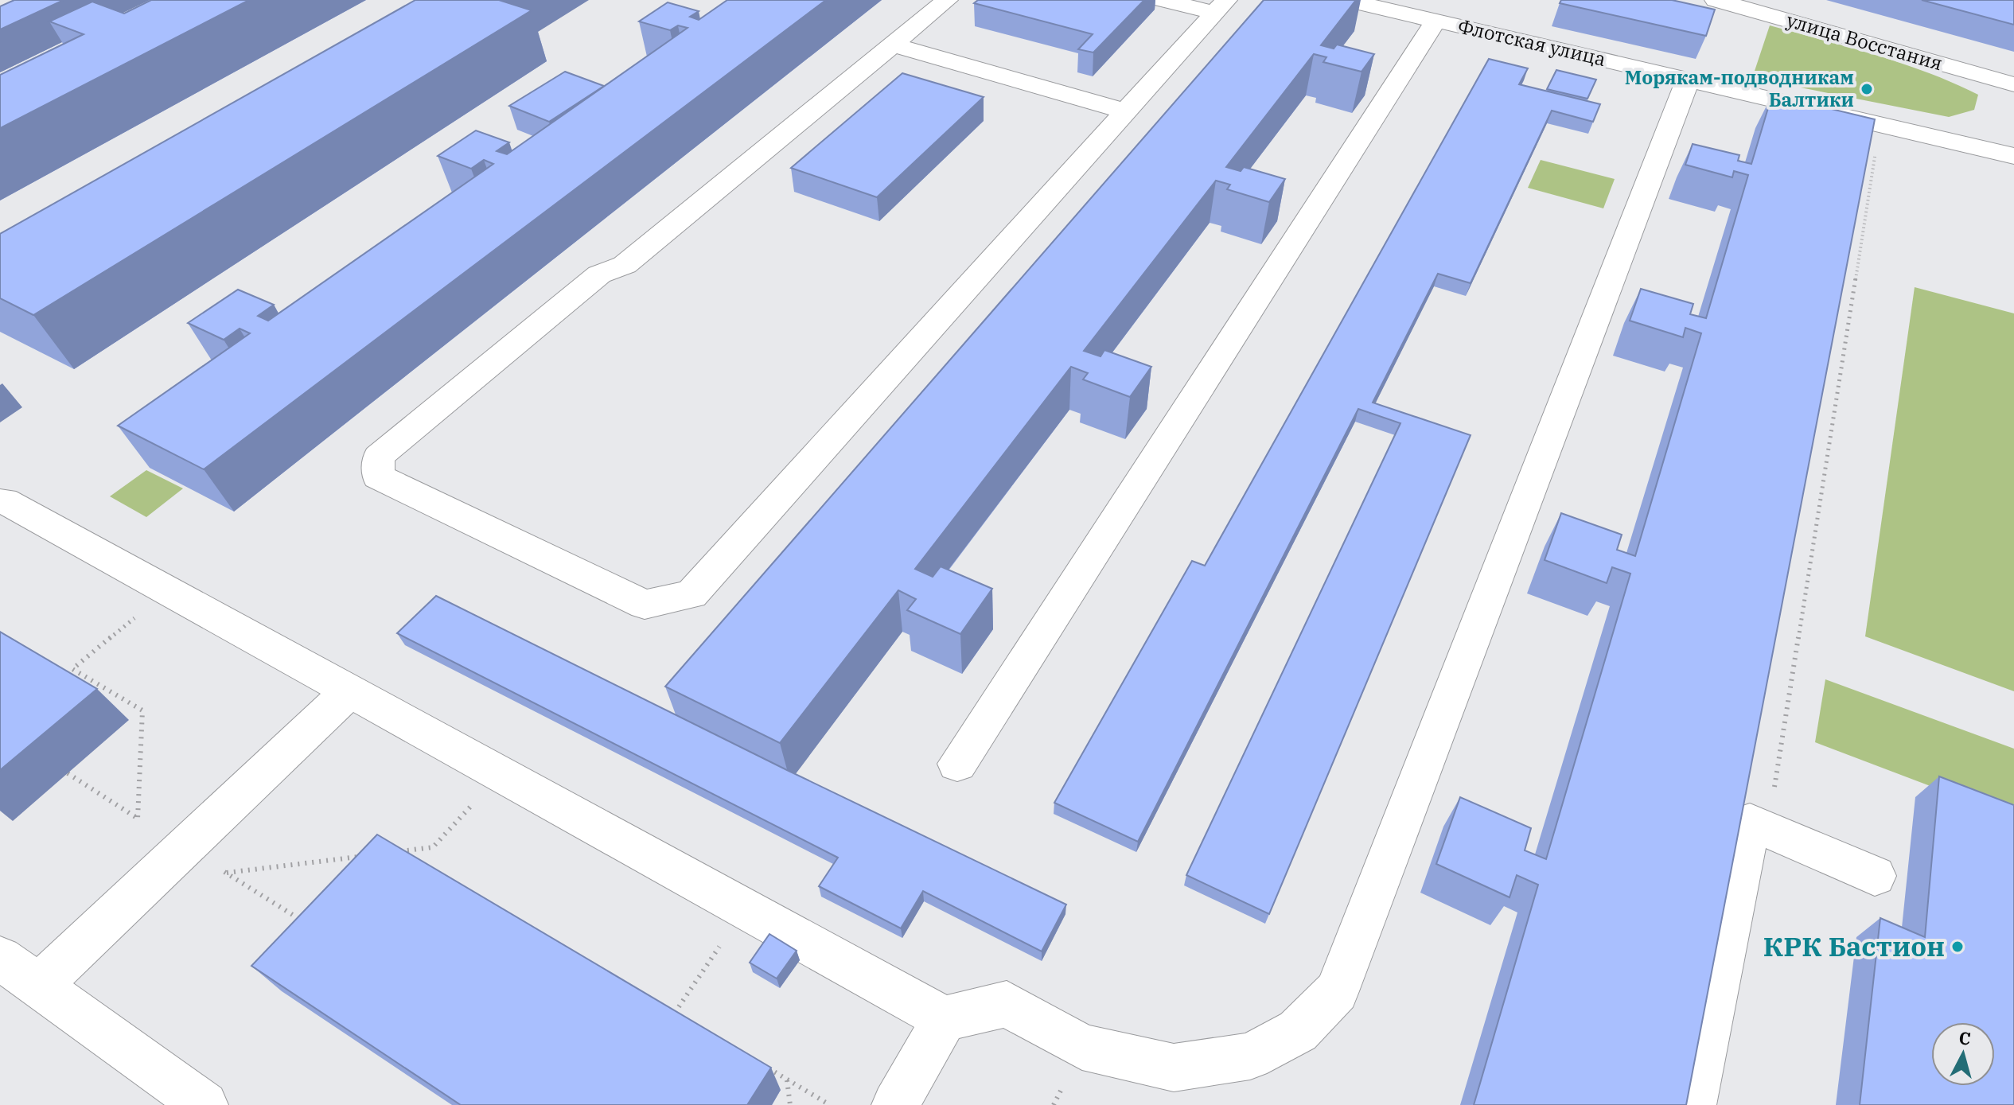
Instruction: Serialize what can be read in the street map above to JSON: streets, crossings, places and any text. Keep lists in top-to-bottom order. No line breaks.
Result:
{"streets":{"street":["улица Восстания","Флотская улица"]},"places":["Морякам-подводникам Балтики","КРК Бастион"],"north":"top"}
